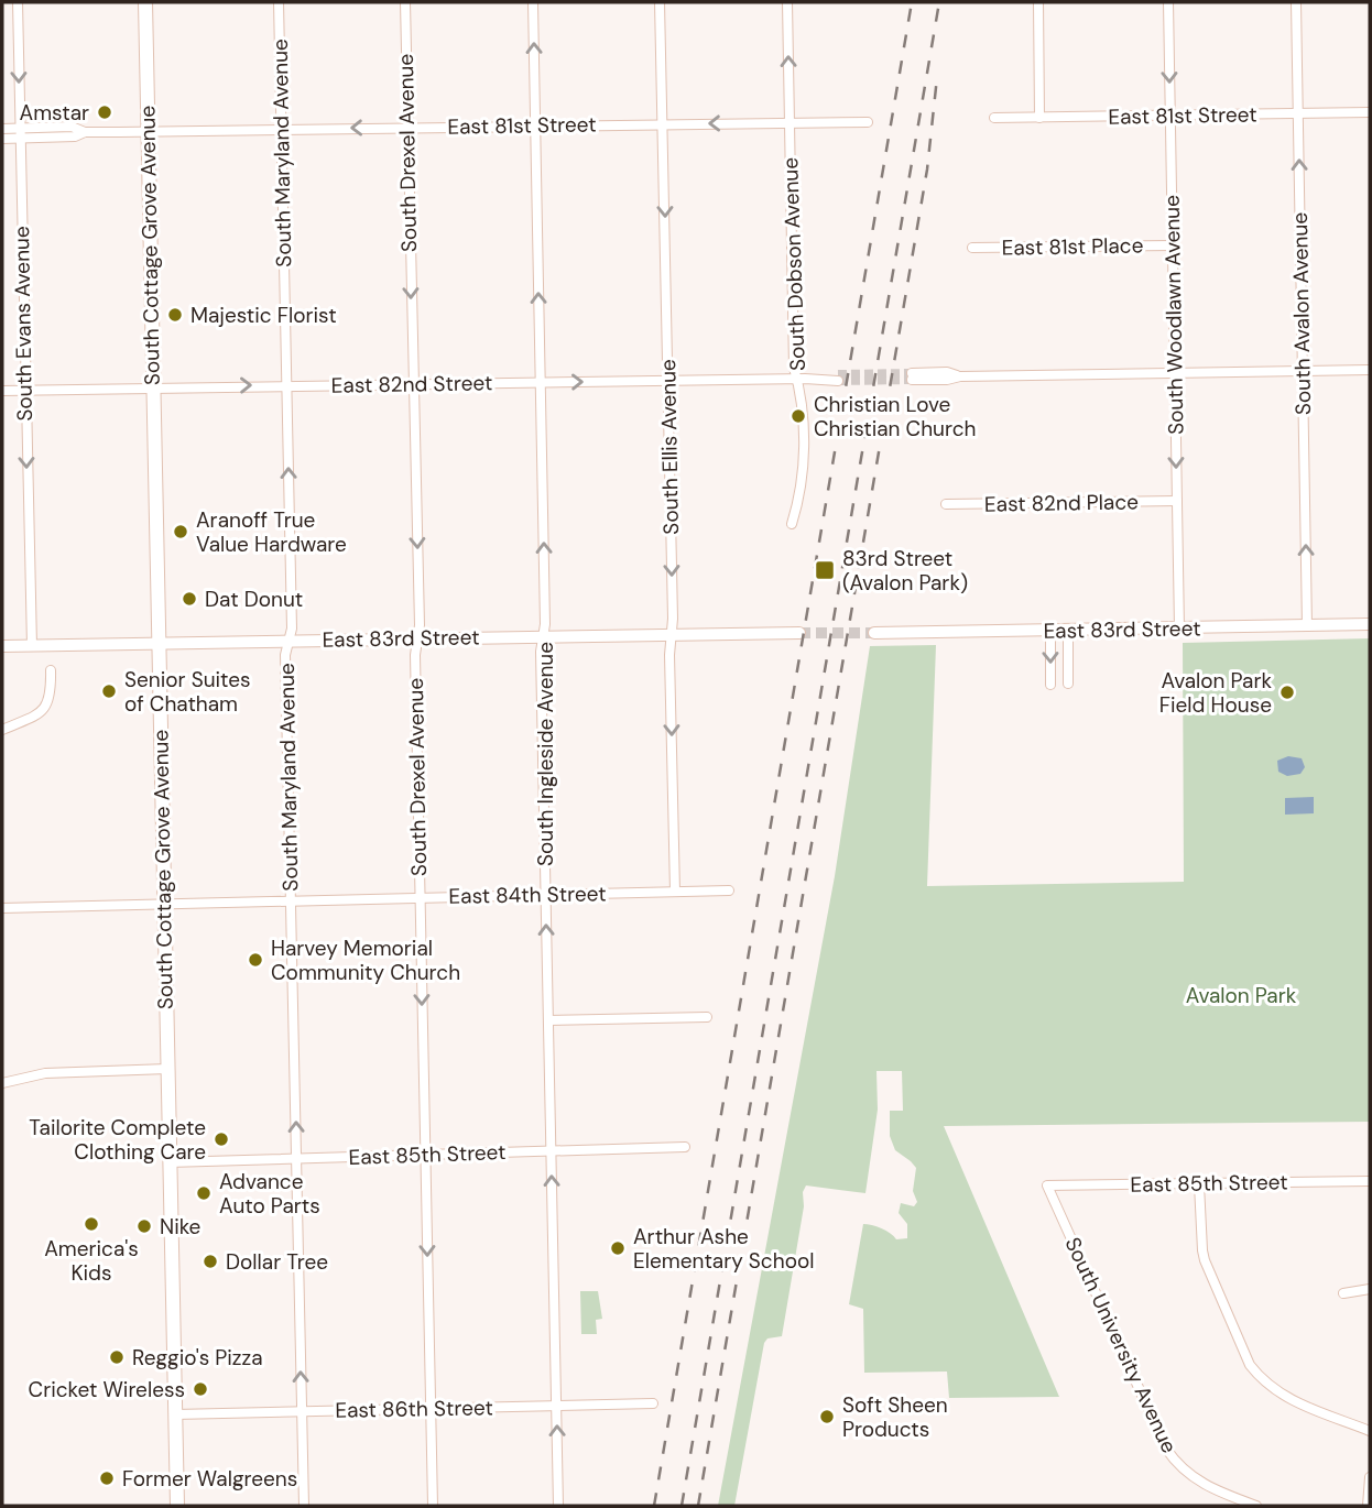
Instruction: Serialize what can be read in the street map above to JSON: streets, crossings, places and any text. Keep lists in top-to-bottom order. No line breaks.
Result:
{"streets":{"main road":["South Cottage Grove Avenue"],"street":["East 81st Street","South Maryland Avenue","South Drexel Avenue","East 81st Place","South Dobson Avenue","South Avalon Avenue","South Woodlawn Avenue","South Evans Avenue","East 82nd Street","South Ellis Avenue","East 82nd Place","East 83rd Street","South Ingleside Avenue","East 84th Street","East 85th Street","South University Avenue","East 86th Street"]},"crossings":[["East 81st Street","South Maryland Avenue"],["East 81st Street","South Drexel Avenue"],["East 81st Street","South Cottage Grove Avenue"],["East 81st Street","South Dobson Avenue"],["East 81st Street","South Avalon Avenue"],["East 81st Street","South Woodlawn Avenue"],["East 81st Street","South Evans Avenue"],["East 81st Street","South Ellis Avenue"],["East 81st Street","South Ingleside Avenue"],["South Maryland Avenue","East 82nd Street"],["South Maryland Avenue","East 83rd Street"],["South Maryland Avenue","East 84th Street"],["South Maryland Avenue","East 85th Street"],["South Maryland Avenue","East 86th Street"],["South Drexel Avenue","East 82nd Street"],["South Drexel Avenue","East 83rd Street"],["South Drexel Avenue","East 84th Street"],["South Drexel Avenue","East 85th Street"],["South Drexel Avenue","East 86th Street"],["South Cottage Grove Avenue","East 82nd Street"],["South Cottage Grove Avenue","East 83rd Street"],["South Cottage Grove Avenue","East 84th Street"],["South Cottage Grove Avenue","East 85th Street"],["South Cottage Grove Avenue","East 86th Street"],["East 81st Place","South Woodlawn Avenue"],["South Dobson Avenue","East 82nd Street"],["South Avalon Avenue","East 83rd Street"],["South Woodlawn Avenue","East 82nd Place"],["South Woodlawn Avenue","East 83rd Street"],["South Evans Avenue","East 82nd Street"],["South Evans Avenue","East 83rd Street"],["East 82nd Street","South Ellis Avenue"],["East 82nd Street","South Ingleside Avenue"],["South Ellis Avenue","East 83rd Street"],["South Ellis Avenue","East 84th Street"],["East 83rd Street","South Ingleside Avenue"],["South Ingleside Avenue","East 84th Street"],["South Ingleside Avenue","East 85th Street"],["South Ingleside Avenue","East 86th Street"],["East 85th Street","South University Avenue"]],"one_way":["South Maryland Avenue","South Drexel Avenue","South Avalon Avenue","South Woodlawn Avenue","South Evans Avenue","South Ellis Avenue","South Ingleside Avenue"],"parks":["Avalon Park"],"places":{"other":["Amstar","Majestic Florist","Christian Love Christian Church","Aranoff True Value Hardware","Dat Donut","Senior Suites of Chatham","Avalon Park Field House","Harvey Memorial Community Church","Tailorite Complete Clothing Care","Advance Auto Parts","America's Kids","Nike","Arthur Ashe Elementary School","Dollar Tree","Reggio's Pizza","Cricket Wireless","Soft Sheen Products","Former Walgreens"],"transit":["83rd Street (Avalon Park)"]}}
